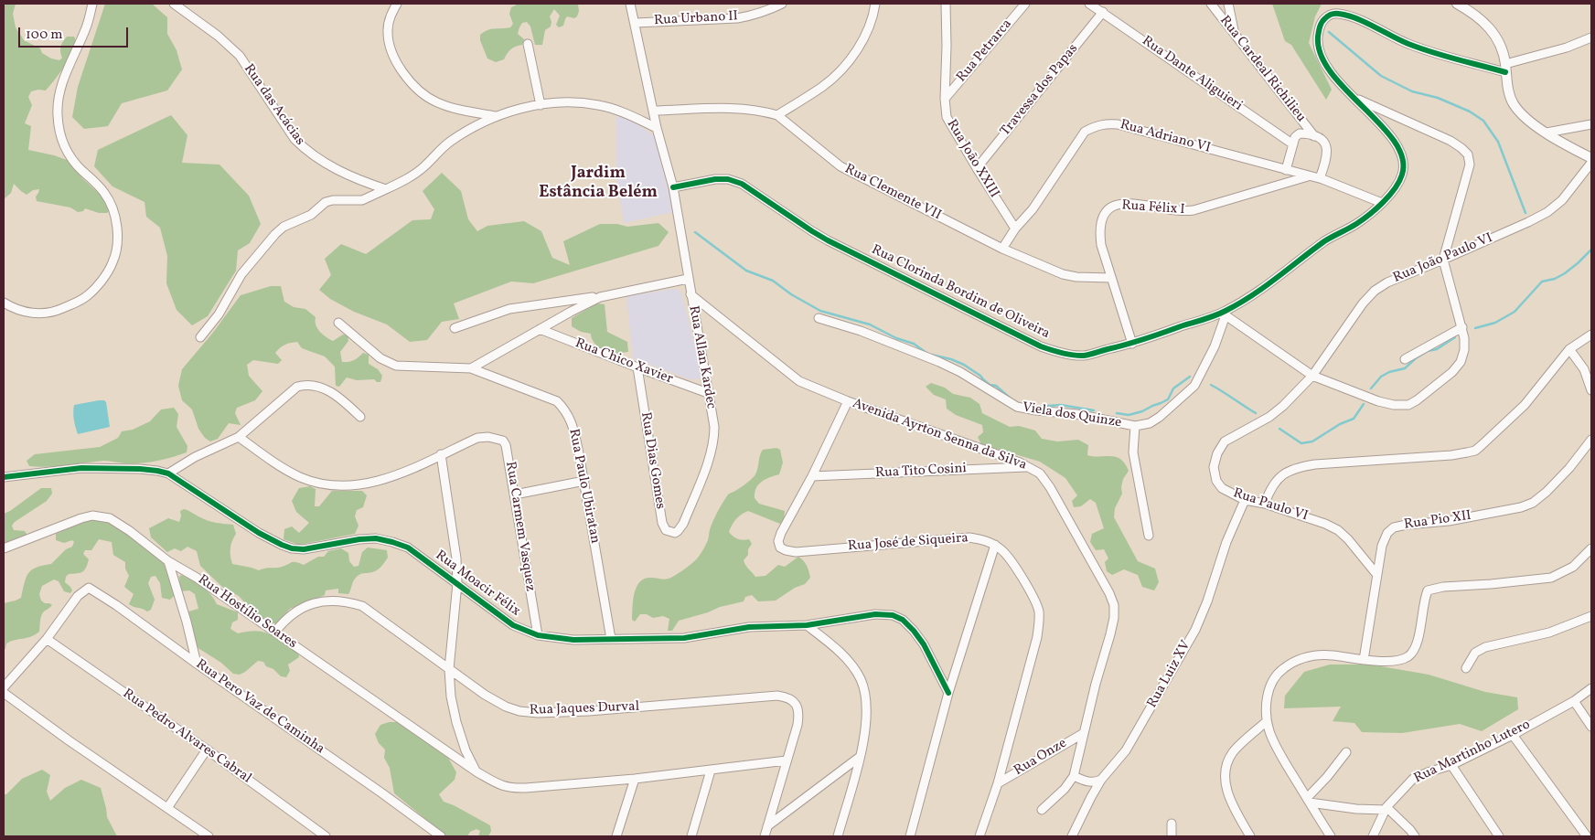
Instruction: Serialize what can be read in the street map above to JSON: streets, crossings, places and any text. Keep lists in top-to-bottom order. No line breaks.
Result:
{"streets":{"street":["Rua Urbano II","Rua Petrarca","Rua Cardeal Richilieu","Rua Dante Aliguieri","Travessa dos Papas","Rua das Acácias","Rua Adriano VI","Rua João XXIII","Rua Clemente VII","Rua Félix I","Rua João Paulo VI","Rua Clorinda Bordim de Oliveira","Rua Allan Kardec","Rua Chico Xavier","Viela dos Quinze","Avenida Ayrton Senna da Silva","Rua Dias Gomes","Rua Tito Cosini","Rua Paulo Ubiratan","Rua Paulo VI","Rua Pio XII","Rua Carmem Vasquez","Rua José de Siqueira","Rua Moacir Félix","Rua Hostílio Soares","Rua Luiz XV","Rua Pero Vaz de Caminha","Rua Jaques Durval","Rua Pedro Alvares Cabral","Rua Martinho Lutero","Rua Onze"]},"crossings":[["Rua Urbano II","Rua Allan Kardec"],["Rua Petrarca","Rua João XXIII"],["Rua Cardeal Richilieu","Rua Dante Aliguieri"],["Rua Cardeal Richilieu","Rua Adriano VI"],["Rua Cardeal Richilieu","Rua Félix I"],["Rua Dante Aliguieri","Travessa dos Papas"],["Rua Dante Aliguieri","Rua Adriano VI"],["Rua Dante Aliguieri","Rua Félix I"],["Travessa dos Papas","Rua João XXIII"],["Rua Adriano VI","Rua João XXIII"],["Rua Adriano VI","Rua Clemente VII"],["Rua Adriano VI","Rua Félix I"],["Rua Adriano VI","Rua Clorinda Bordim de Oliveira"],["Rua Clemente VII","Rua Félix I"],["Rua Clemente VII","Rua Allan Kardec"],["Rua Félix I","Rua Clorinda Bordim de Oliveira"],["Rua João Paulo VI","Rua Paulo VI"],["Rua Clorinda Bordim de Oliveira","Rua Allan Kardec"],["Rua Clorinda Bordim de Oliveira","Viela dos Quinze"],["Rua Allan Kardec","Rua Chico Xavier"],["Rua Allan Kardec","Avenida Ayrton Senna da Silva"],["Rua Allan Kardec","Rua Dias Gomes"],["Rua Chico Xavier","Rua Dias Gomes"],["Avenida Ayrton Senna da Silva","Rua Tito Cosini"],["Avenida Ayrton Senna da Silva","Rua José de Siqueira"],["Avenida Ayrton Senna da Silva","Rua Onze"],["Rua Tito Cosini","Rua José de Siqueira"],["Rua Paulo Ubiratan","Rua Moacir Félix"],["Rua Paulo VI","Rua Pio XII"],["Rua Paulo VI","Rua Luiz XV"],["Rua Carmem Vasquez","Rua Moacir Félix"],["Rua José de Siqueira","Rua Onze"],["Rua Hostílio Soares","Rua Jaques Durval"],["Rua Pero Vaz de Caminha","Rua Pedro Alvares Cabral"]],"districts":["Jardim Estância Belém"],"scale_bar":"100 m"}
